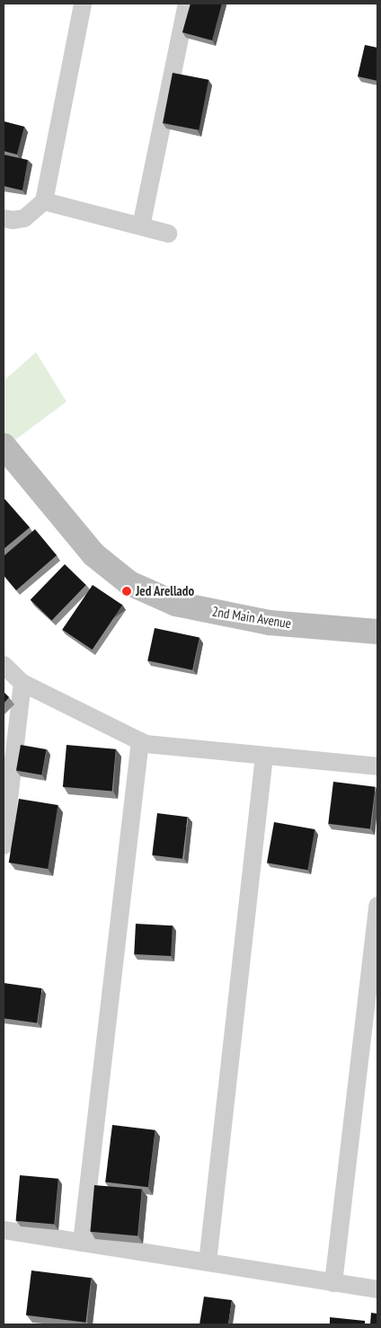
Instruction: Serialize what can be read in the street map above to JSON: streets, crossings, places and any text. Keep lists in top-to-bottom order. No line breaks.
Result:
{"streets":{"street":["2nd Main Avenue"]},"places":["Jed Arellado"]}
